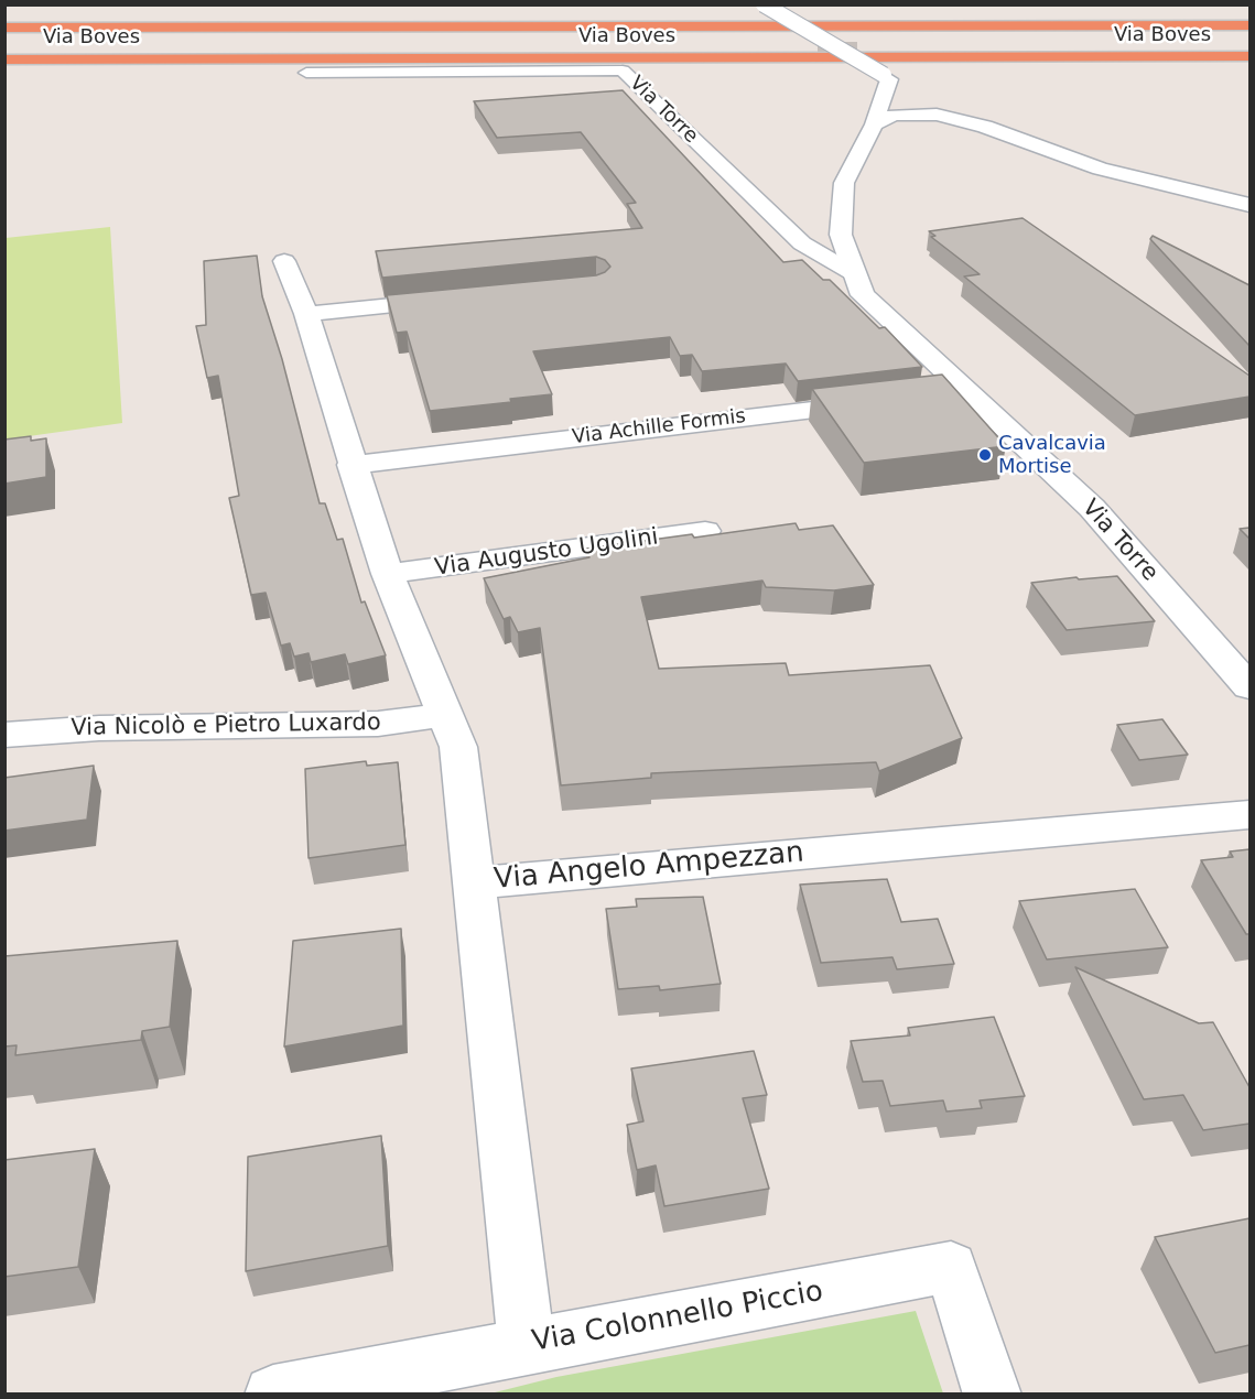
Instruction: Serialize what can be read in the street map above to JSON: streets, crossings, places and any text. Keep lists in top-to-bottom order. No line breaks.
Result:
{"streets":{"highway":["Via Boves"],"street":["Via Torre","Via Achille Formis","Via Augusto Ugolini","Via Nicolò e Pietro Luxardo","Via Angelo Ampezzan","Via Colonnello Piccio"]},"crossings":[["Via Angelo Ampezzan","Via Colonnello Piccio"]],"places":["Cavalcavia Mortise"]}
